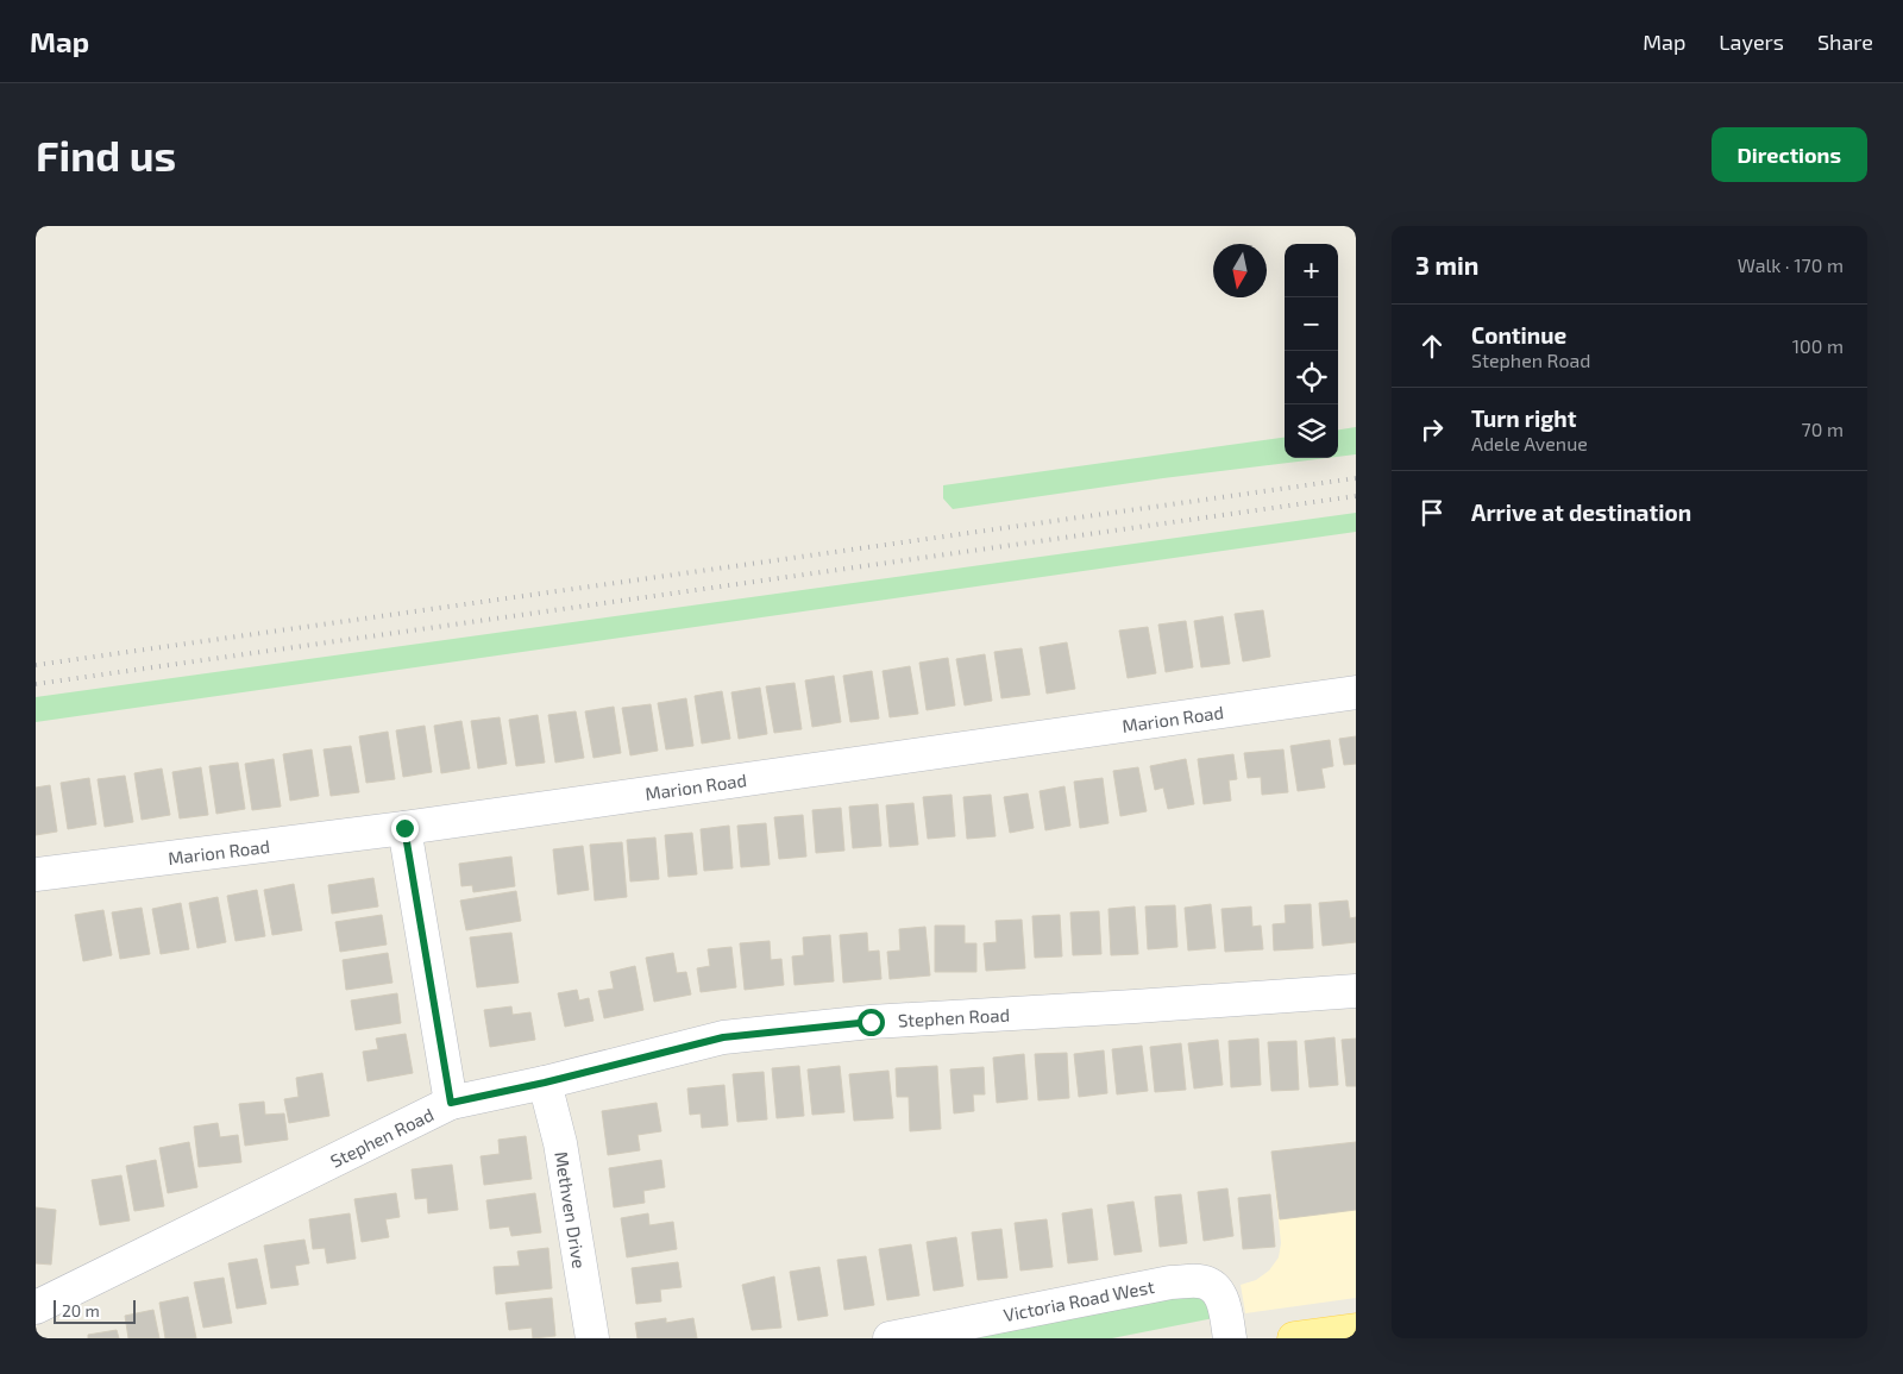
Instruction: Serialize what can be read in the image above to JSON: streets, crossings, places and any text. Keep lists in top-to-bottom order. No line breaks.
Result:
{"streets":{"street":["Marion Road","Stephen Road","Methven Drive","Victoria Road West"]},"crossings":[["Stephen Road","Methven Drive"]],"scale_bar":"20 m","north":"bottom","page":{"header":"Map","nav":["Map","Layers","Share"],"buttons":"Directions","title":"Find us","heading":["3 min","Walk · 170 m"],"map_buttons":["+","−"],"list":[["Continue","Stephen Road","100 m"],["Turn right","Adele Avenue","70 m"],"Arrive at destination"],"scale":"20 m"}}
